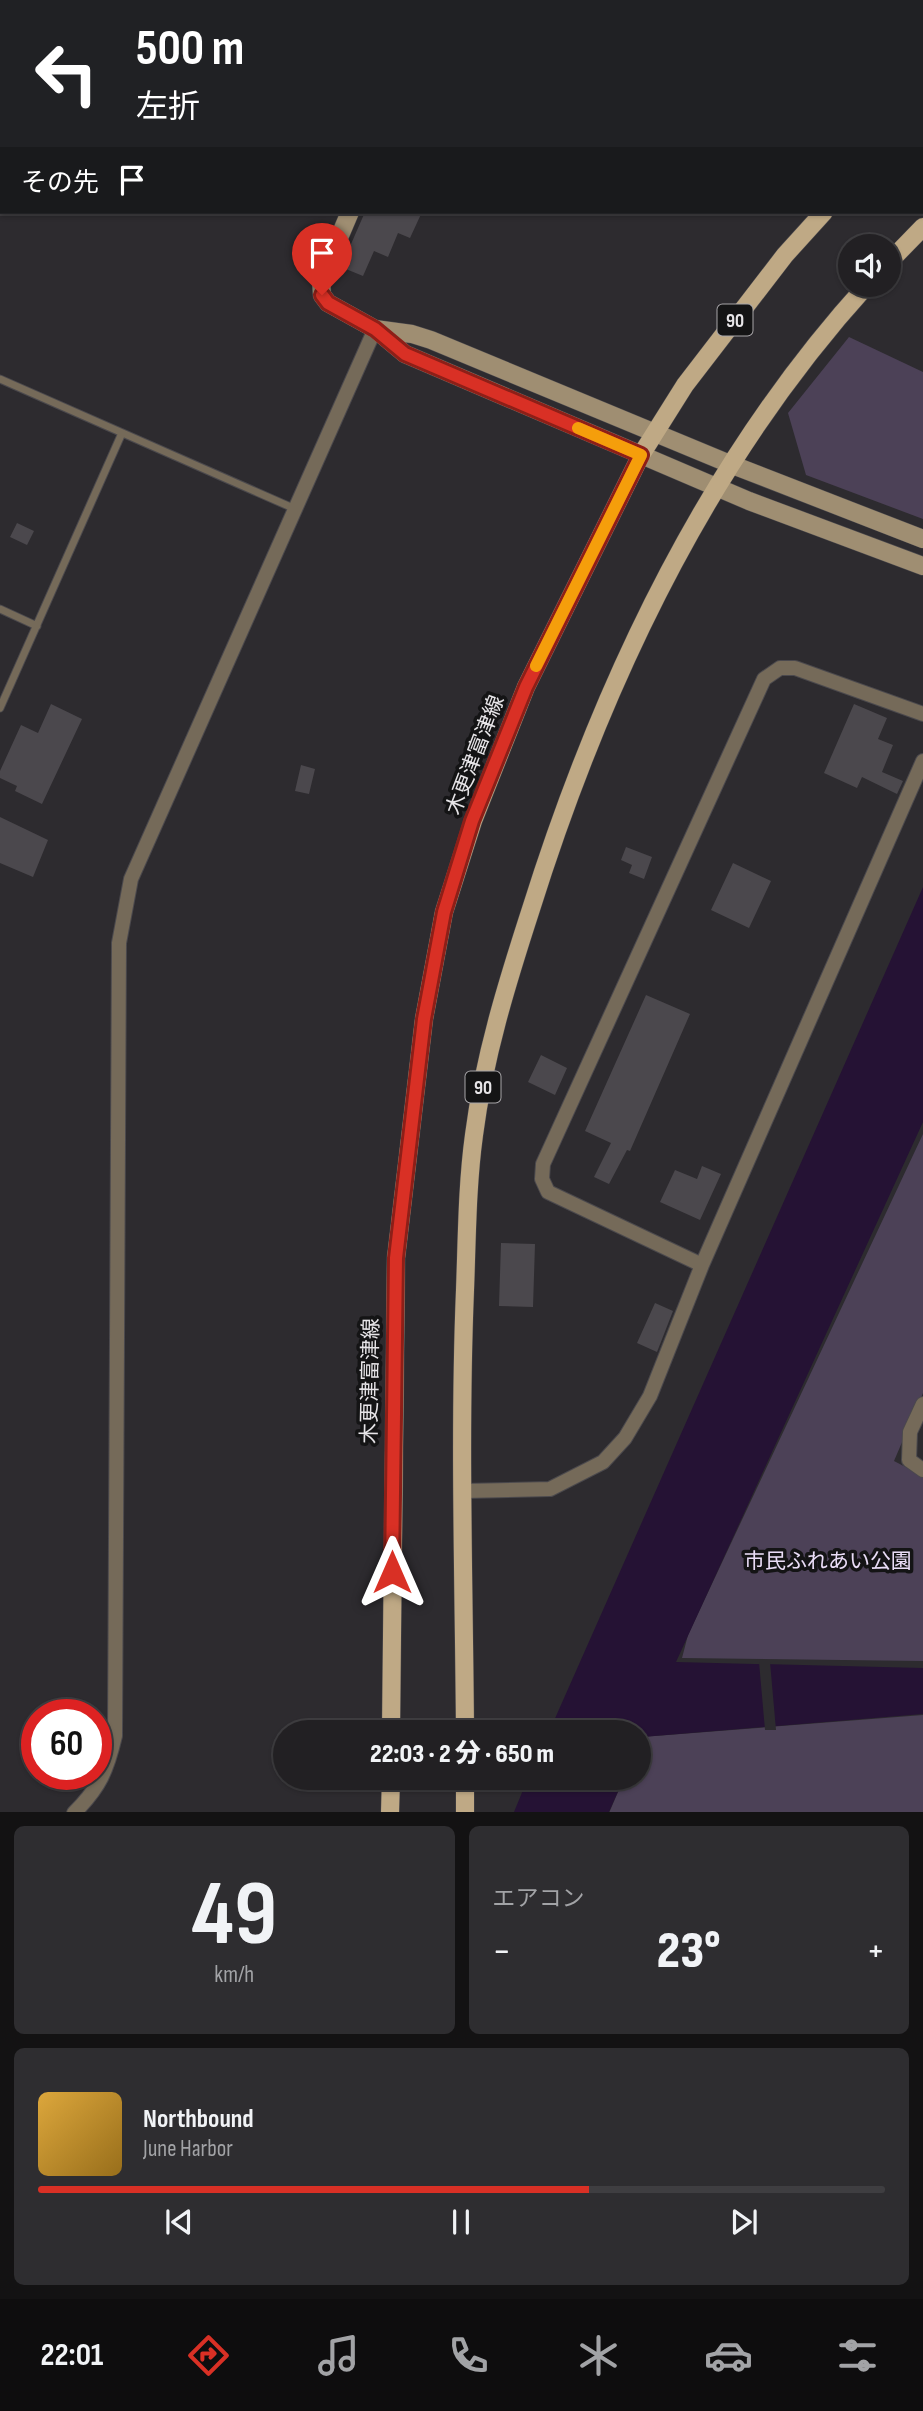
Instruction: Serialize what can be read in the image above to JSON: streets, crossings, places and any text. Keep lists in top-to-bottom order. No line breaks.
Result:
{"streets":{"main road":["90","木更津富津線"]},"parks":["市民ふれあい公園"],"page":{"turn":["500 m","左折"],"then":"その先","limit":"60","trip":"22:03 · 2 分 · 650 m","tile":[["49","km/h"],"エアコン"],"heat":["−","23°","+"],"song":["Northbound","June Harbor"],"tabs":"22:01"}}
